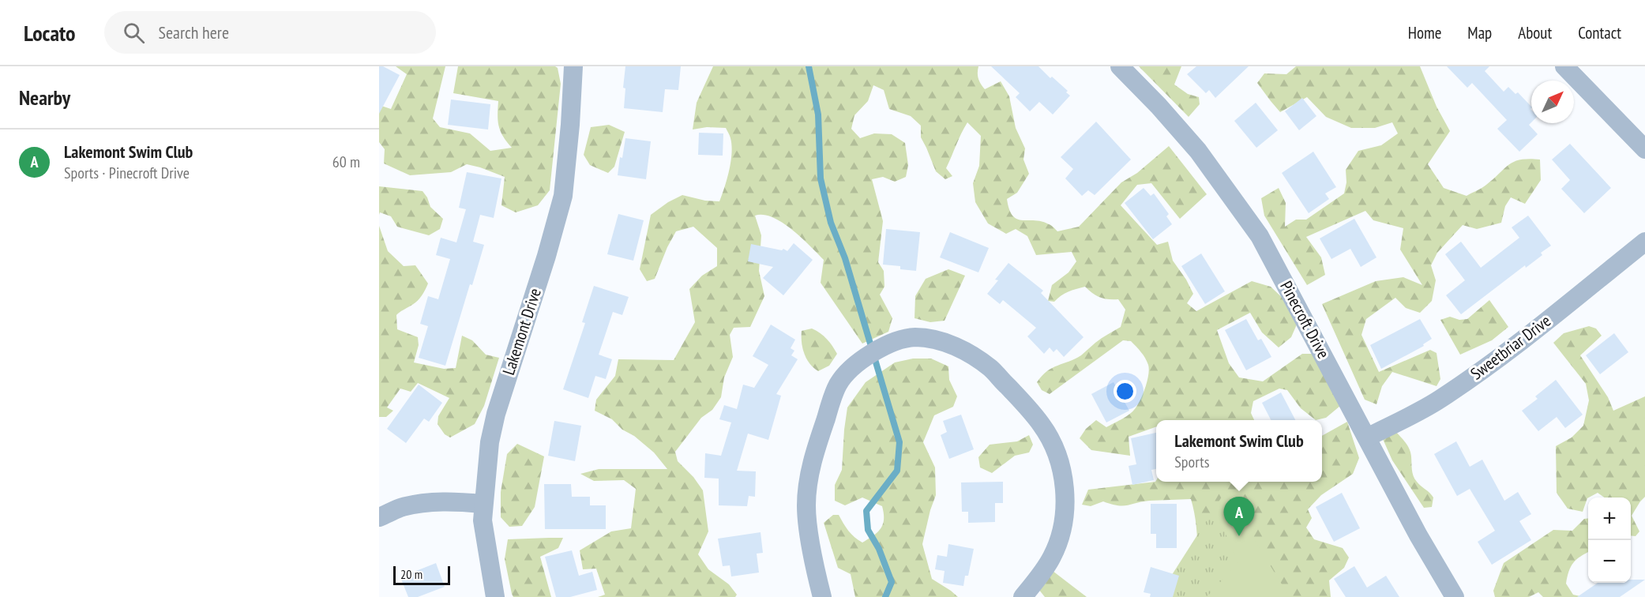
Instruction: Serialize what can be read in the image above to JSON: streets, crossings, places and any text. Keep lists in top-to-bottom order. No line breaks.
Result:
{"streets":{"street":["Pinecroft Drive","Lakemont Drive","Sweetbriar Drive"]},"crossings":[["Pinecroft Drive","Sweetbriar Drive"]],"scale_bar":"20 m","north":"top right","page":{"header":"Locato","search":"Search here","nav":["Home","Map","About","Contact"],"heading":"Nearby","list":[{"mark":"A","name":"Lakemont Swim Club","note":"Sports · Pinecroft Drive","value":"60 m"}],"popup":["Lakemont Swim Club","Sports"],"pins":"A","map_buttons":["+","−"],"scale":"20 m"}}
